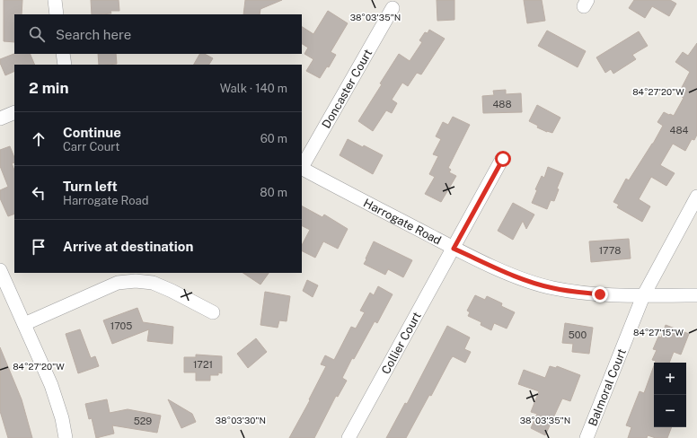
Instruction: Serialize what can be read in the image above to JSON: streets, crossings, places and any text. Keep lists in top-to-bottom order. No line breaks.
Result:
{"streets":{"street":["Doncaster Court","Harrogate Road","Collier Court","Balmoral Court"]},"crossings":[["Harrogate Road","Collier Court"],["Harrogate Road","Balmoral Court"]],"house_numbers":["488","484","1778","1705","500","1721","529"],"page":{"search":"Search here","heading":["2 min","Walk · 140 m"],"list":[["Continue","Carr Court","60 m"],["Turn left","Harrogate Road","80 m"],"Arrive at destination"],"map_buttons":["+","−"]},"coordinates":["38°03'35\"N","84°27'20\"W","84°27'15\"W","38°03'30\"N"]}
